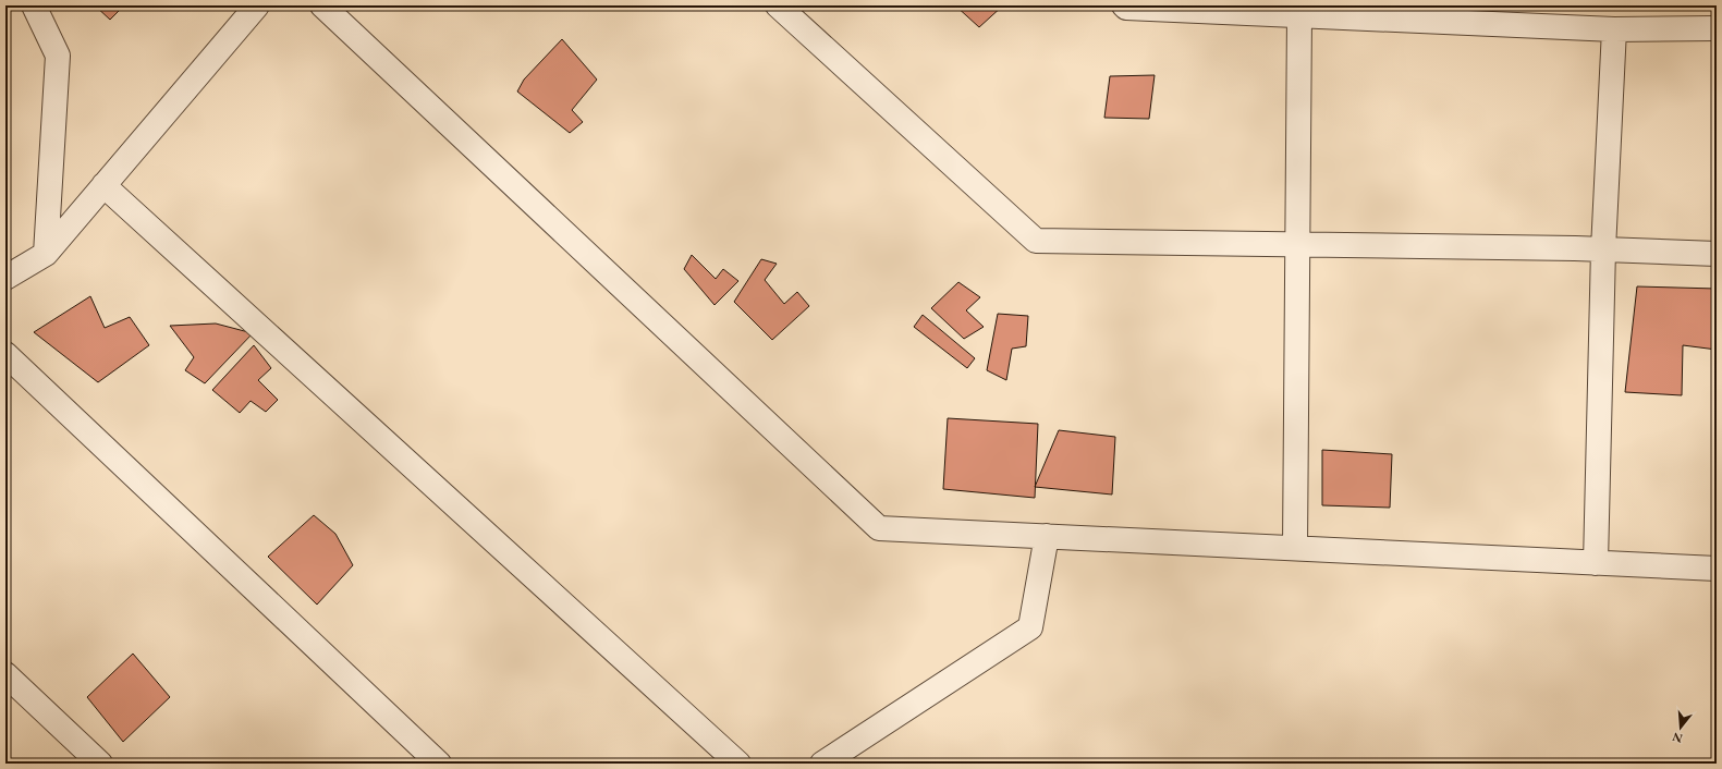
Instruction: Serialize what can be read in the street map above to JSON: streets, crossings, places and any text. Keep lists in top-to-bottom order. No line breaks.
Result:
{"north":"bottom"}
